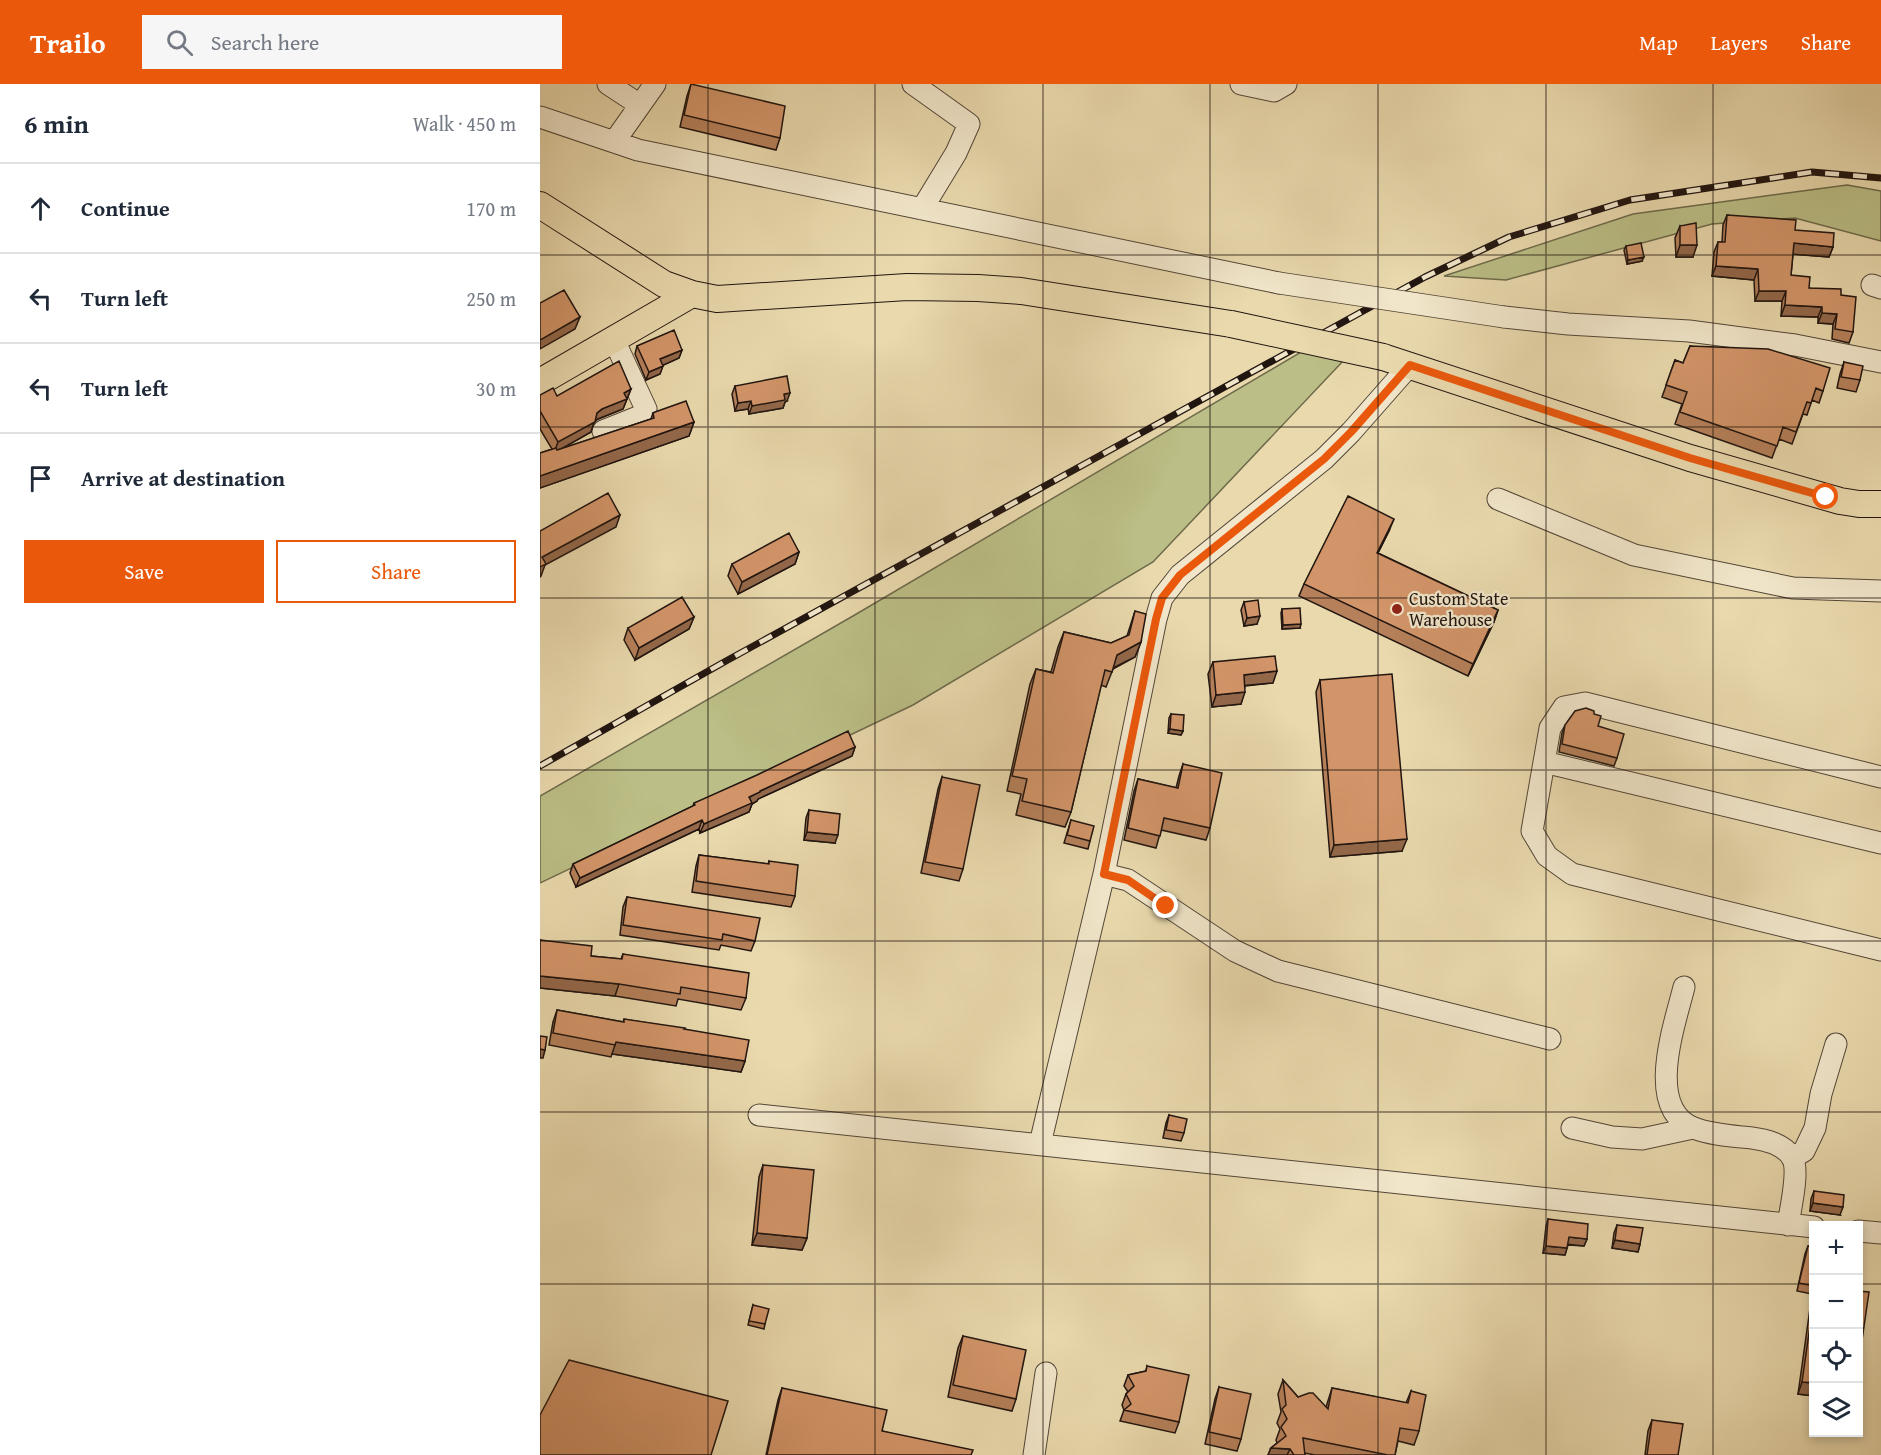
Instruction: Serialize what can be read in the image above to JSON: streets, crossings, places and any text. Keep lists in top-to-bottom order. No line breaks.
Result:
{"places":["Custom State Warehouse"],"page":{"header":"Trailo","search":"Search here","nav":["Map","Layers","Share"],"heading":["6 min","Walk · 450 m"],"list":[["Continue","170 m"],["Turn left","250 m"],["Turn left","30 m"],"Arrive at destination"],"buttons":["Save","Share"],"map_buttons":["+","−"]}}
